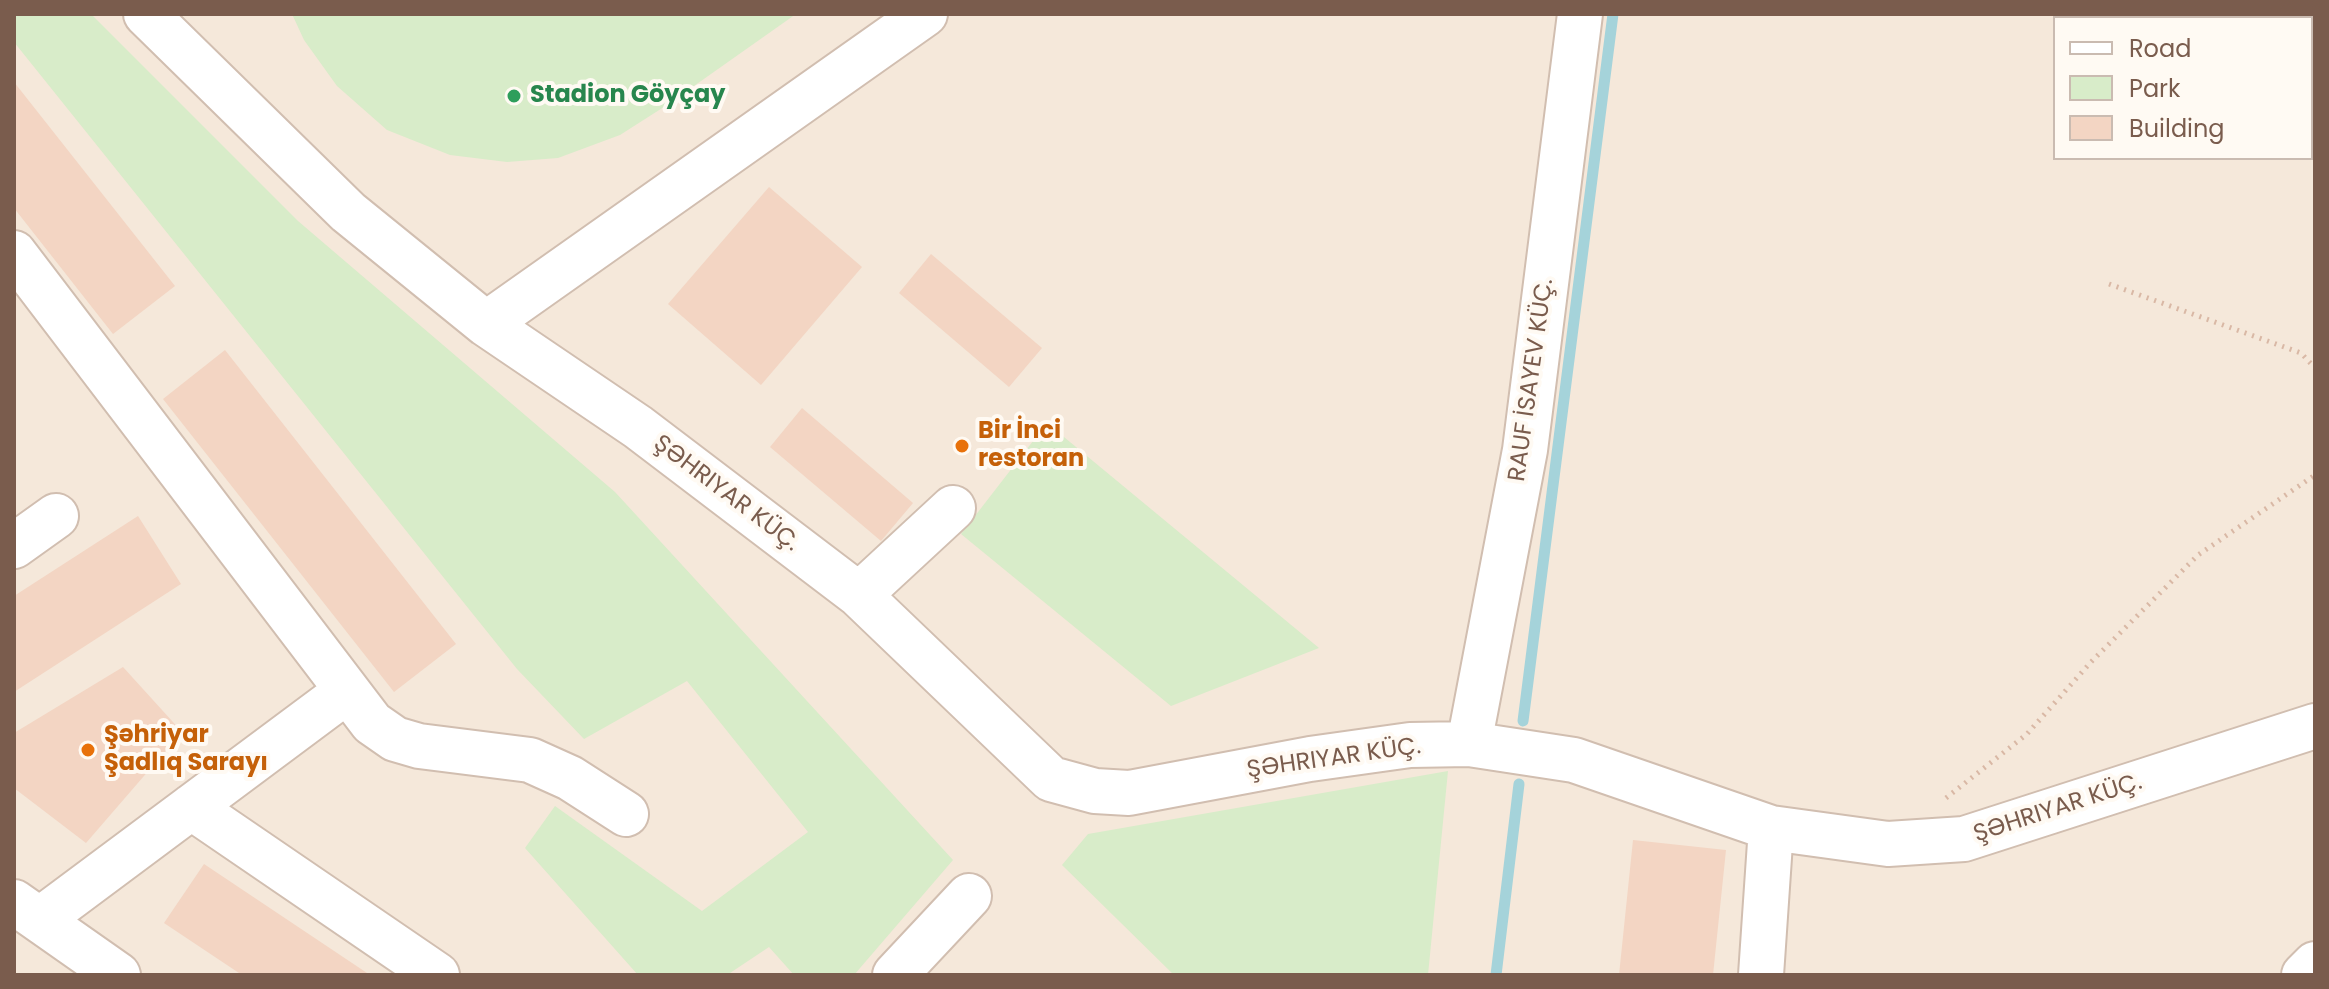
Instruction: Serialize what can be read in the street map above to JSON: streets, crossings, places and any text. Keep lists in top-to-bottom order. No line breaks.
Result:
{"streets":{"street":["RAUF İSAYEV KÜÇ.","ŞƏHRIYAR KÜÇ."]},"crossings":[["RAUF İSAYEV KÜÇ.","ŞƏHRIYAR KÜÇ."]],"places":["Stadion Göyçay","Bir İnci restoran","Şəhriyar Şadlıq Sarayı"],"legend":["Road","Park","Building"]}
